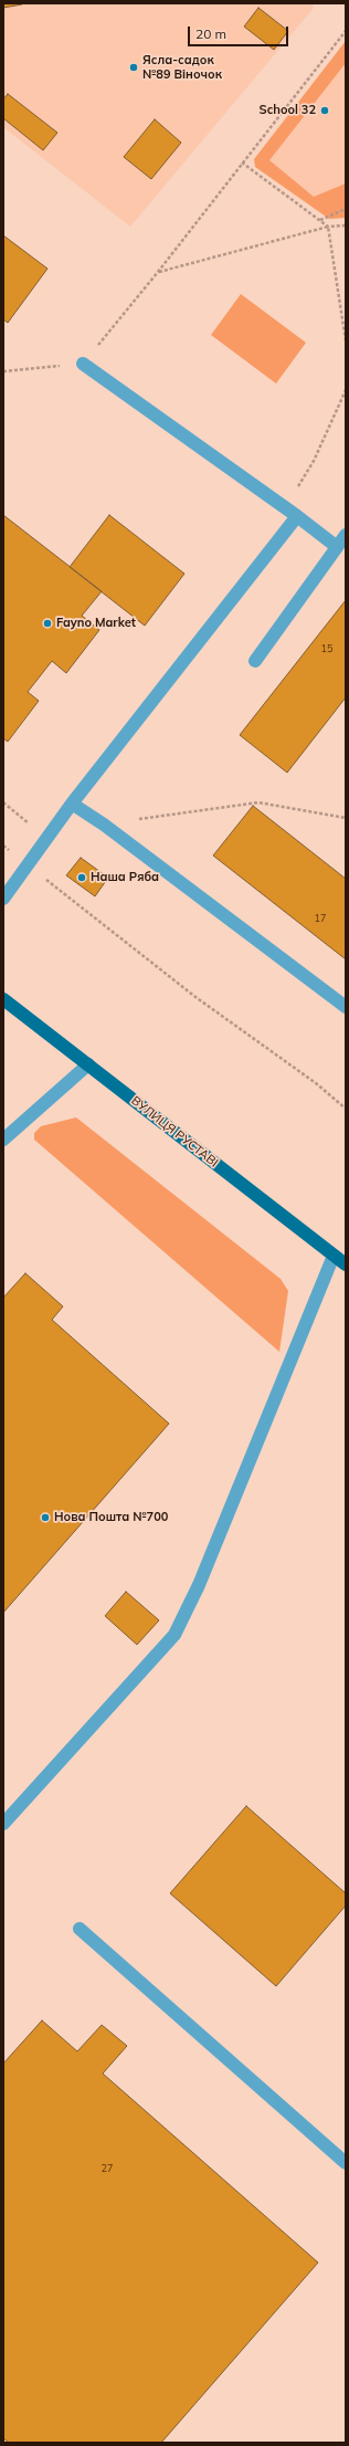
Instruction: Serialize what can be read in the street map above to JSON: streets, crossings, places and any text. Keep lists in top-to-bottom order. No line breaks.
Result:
{"streets":{"main road":["ВУЛИЦЯ РУСТАВІ"]},"places":["Ясла-садок №89 Віночок","School 32","Fayno Market","Наша Ряба","Нова Пошта №700"],"house_numbers":["15","17","27"],"scale_bar":"20 m"}
